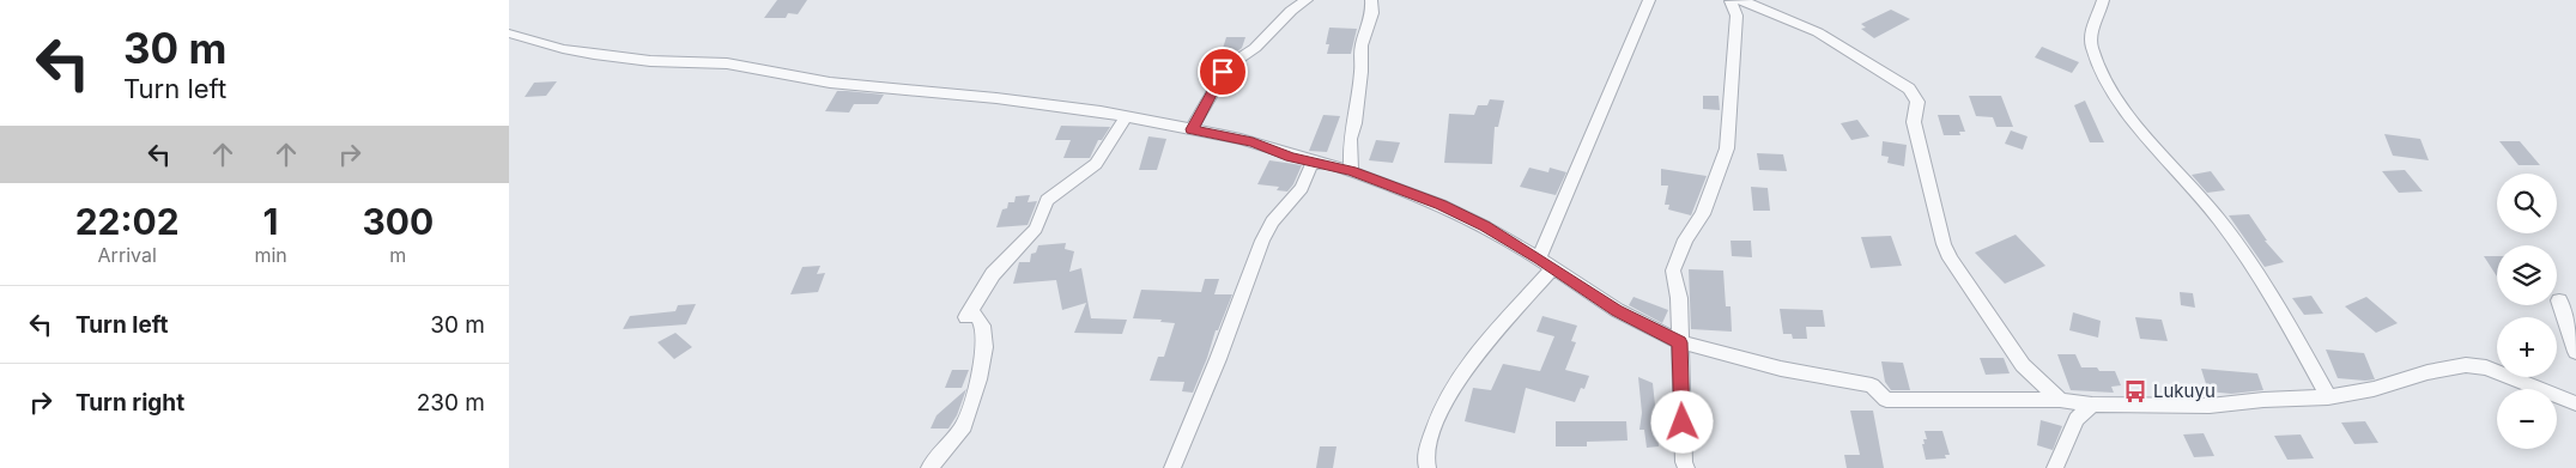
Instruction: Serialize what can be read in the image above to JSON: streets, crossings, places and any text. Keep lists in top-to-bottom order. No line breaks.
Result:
{"places":{"bus stop":["Lukuyu"]},"page":{"turn":["30 m","Turn left"],"map_buttons":["+","−"],"eta":["22:02","Arrival","1","min","300","m"],"list":[{"name":"Turn left","value":"30 m"},{"name":"Turn right","value":"230 m"}]}}
